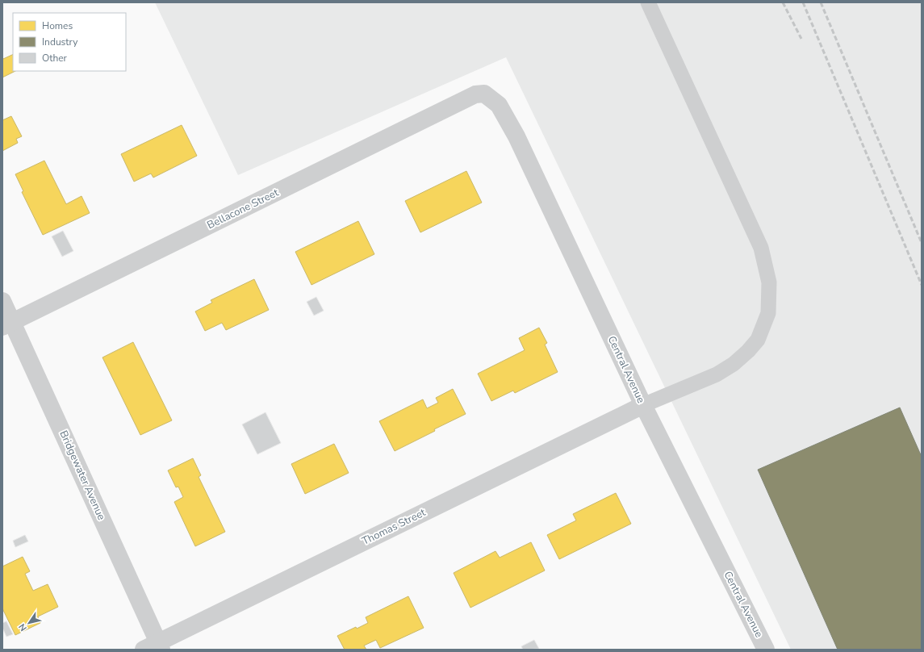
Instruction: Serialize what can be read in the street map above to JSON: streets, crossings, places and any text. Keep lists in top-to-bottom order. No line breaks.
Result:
{"streets":{"street":["Bellacone Street","Central Avenue","Bridgewater Avenue","Thomas Street"]},"crossings":[["Bellacone Street","Central Avenue"],["Bellacone Street","Bridgewater Avenue"],["Central Avenue","Thomas Street"],["Bridgewater Avenue","Thomas Street"]],"legend":["Homes","Industry","Other"],"north":"bottom left"}
